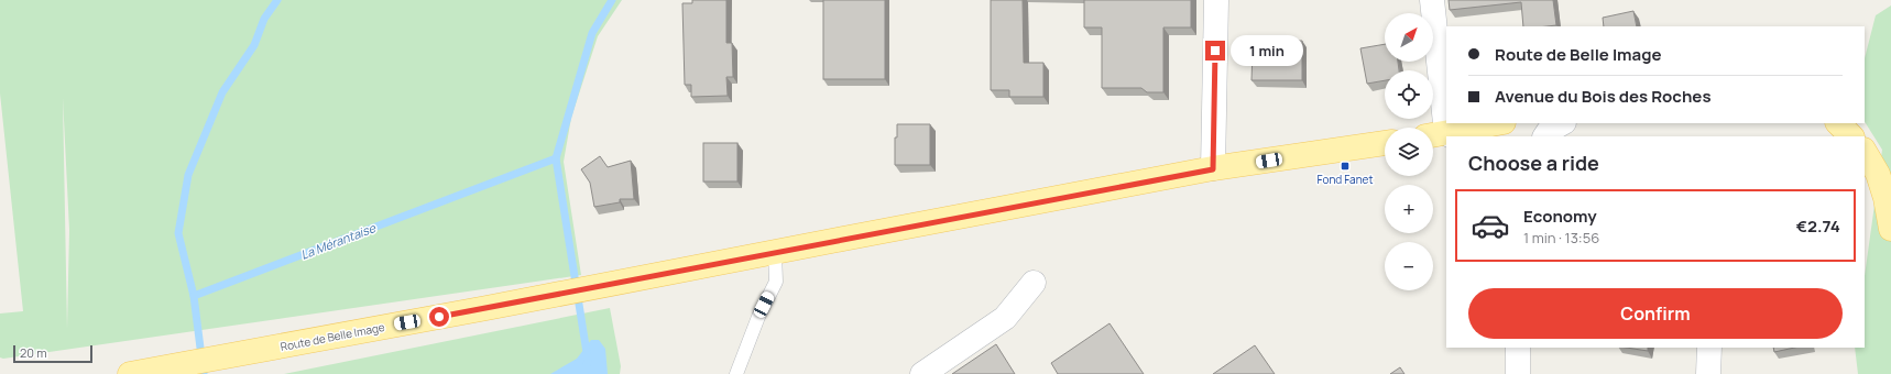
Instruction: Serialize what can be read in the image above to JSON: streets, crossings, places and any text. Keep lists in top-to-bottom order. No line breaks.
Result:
{"streets":{"main road":["Route de Belle Image"]},"water":["La Mérantaise"],"places":{"transit":["Fond Fanet"]},"scale_bar":"20 m","north":"top right","page":{"map_buttons":["+","−"],"banner":["Route de Belle Image","Avenue du Bois des Roches"],"bubble":"1 min","heading":"Choose a ride","list":[{"name":"Economy","note":"1 min · 13:56","value":"€2.74"}],"buttons":"Confirm","scale":"20 m"}}
